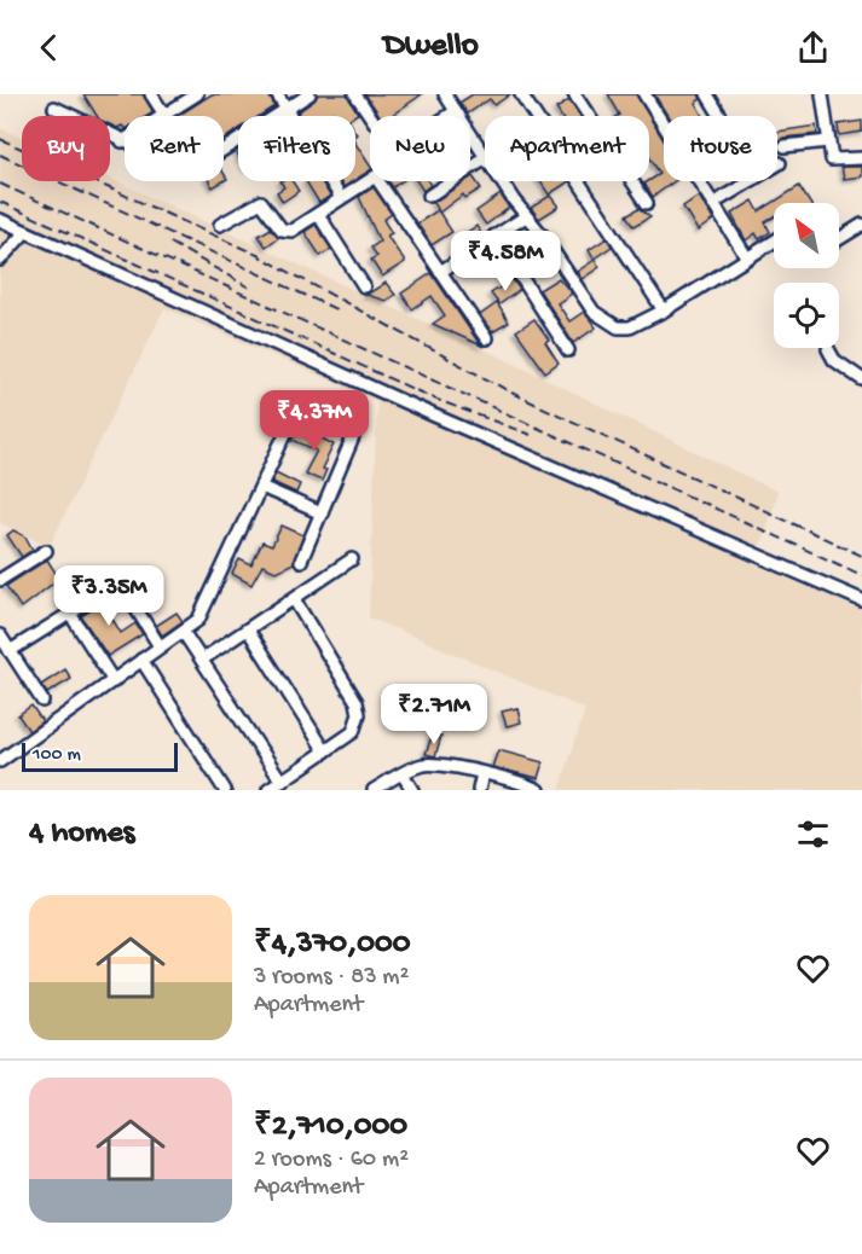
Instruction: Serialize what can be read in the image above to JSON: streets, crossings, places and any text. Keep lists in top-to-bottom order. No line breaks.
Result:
{"scale_bar":"100 m","north":"top left","page":{"header":"Dwello","chip":["Buy","Rent","Filters","New","Apartment","House"],"price":["₹4.58M","₹4.37M","₹3.35M","₹2.71M"],"scale":"100 m","heading":"4 homes","list":[{"name":"₹4,370,000","note":"3 rooms · 83 m² · Apartment"},{"name":"₹2,710,000","note":"2 rooms · 60 m² · Apartment"}]}}
